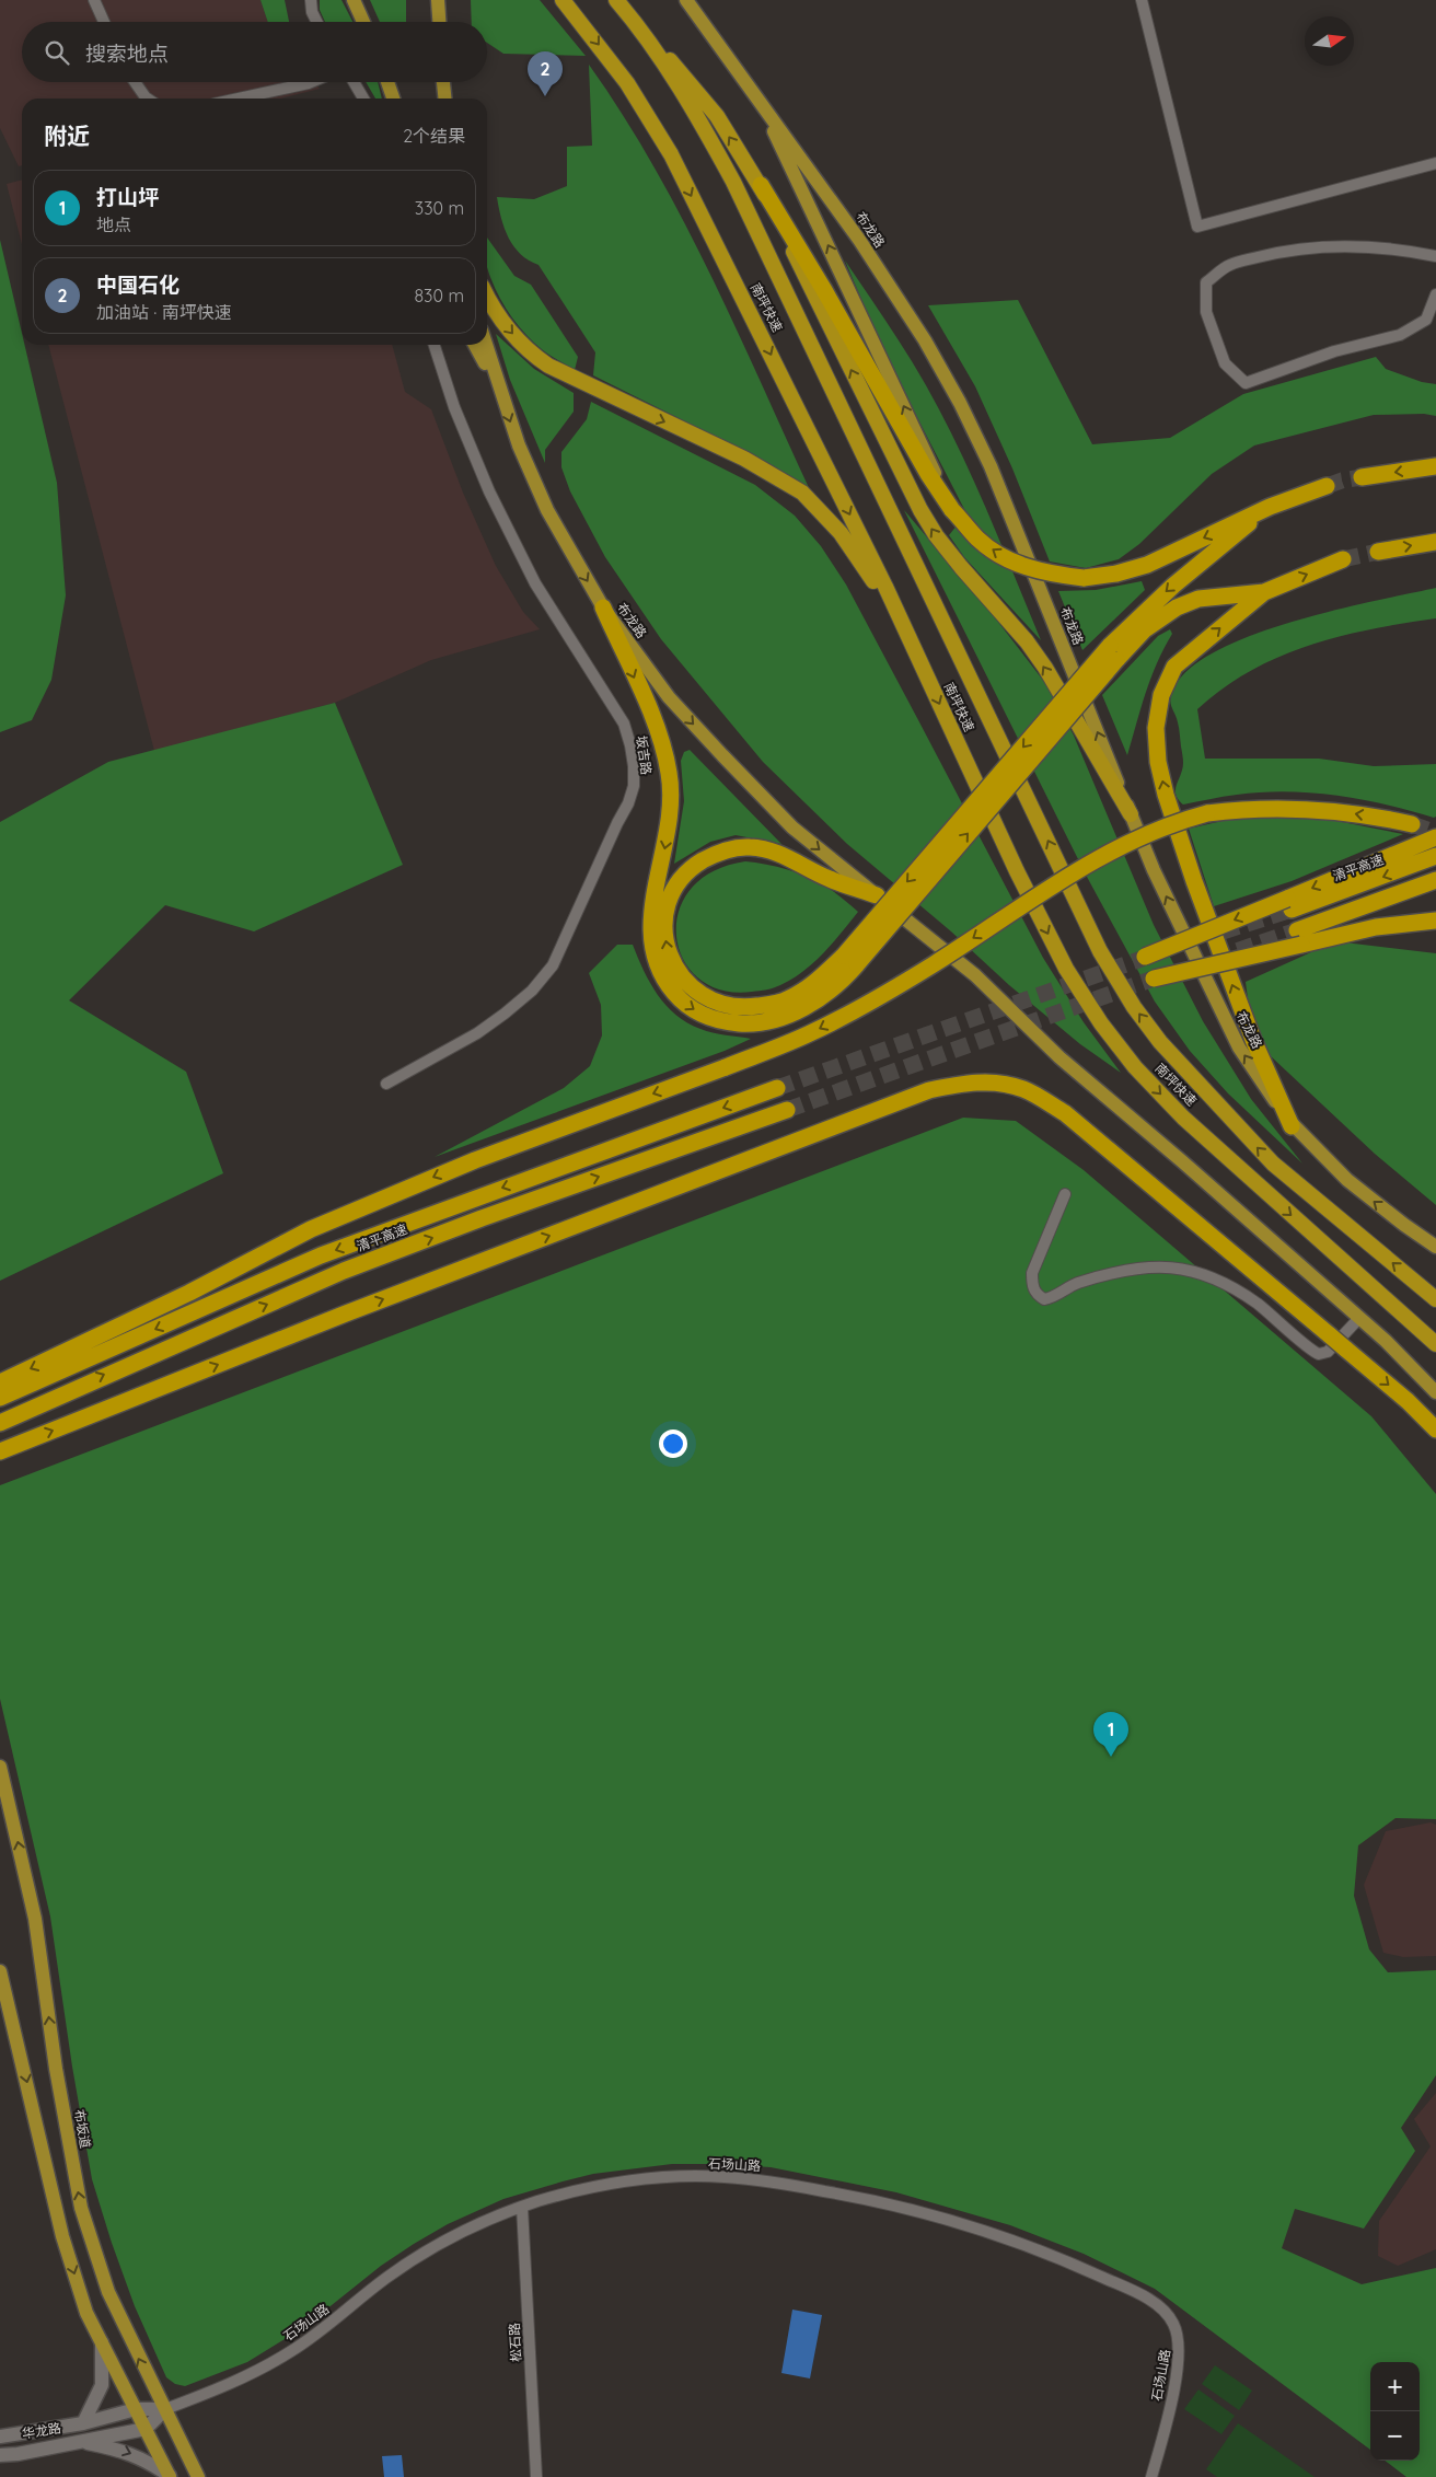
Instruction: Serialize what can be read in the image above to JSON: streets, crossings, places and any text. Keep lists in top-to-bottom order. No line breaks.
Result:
{"streets":{"highway":["南坪快速","清平高速"],"main road":["布龙路","布坂道"],"street":["坂吉路","石场山路","松石路","华龙路"]},"crossings":[["布坂道","石场山路"],["布坂道","华龙路"],["石场山路","松石路"],["石场山路","华龙路"]],"north":"right","page":{"search":"搜索地点","pins":["2","1"],"heading":["附近","2个结果"],"list":[{"mark":"1","name":"打山坪","note":"地点","value":"330 m"},{"mark":"2","name":"中国石化","note":"加油站 · 南坪快速","value":"830 m"}],"map_buttons":["+","−"]}}
